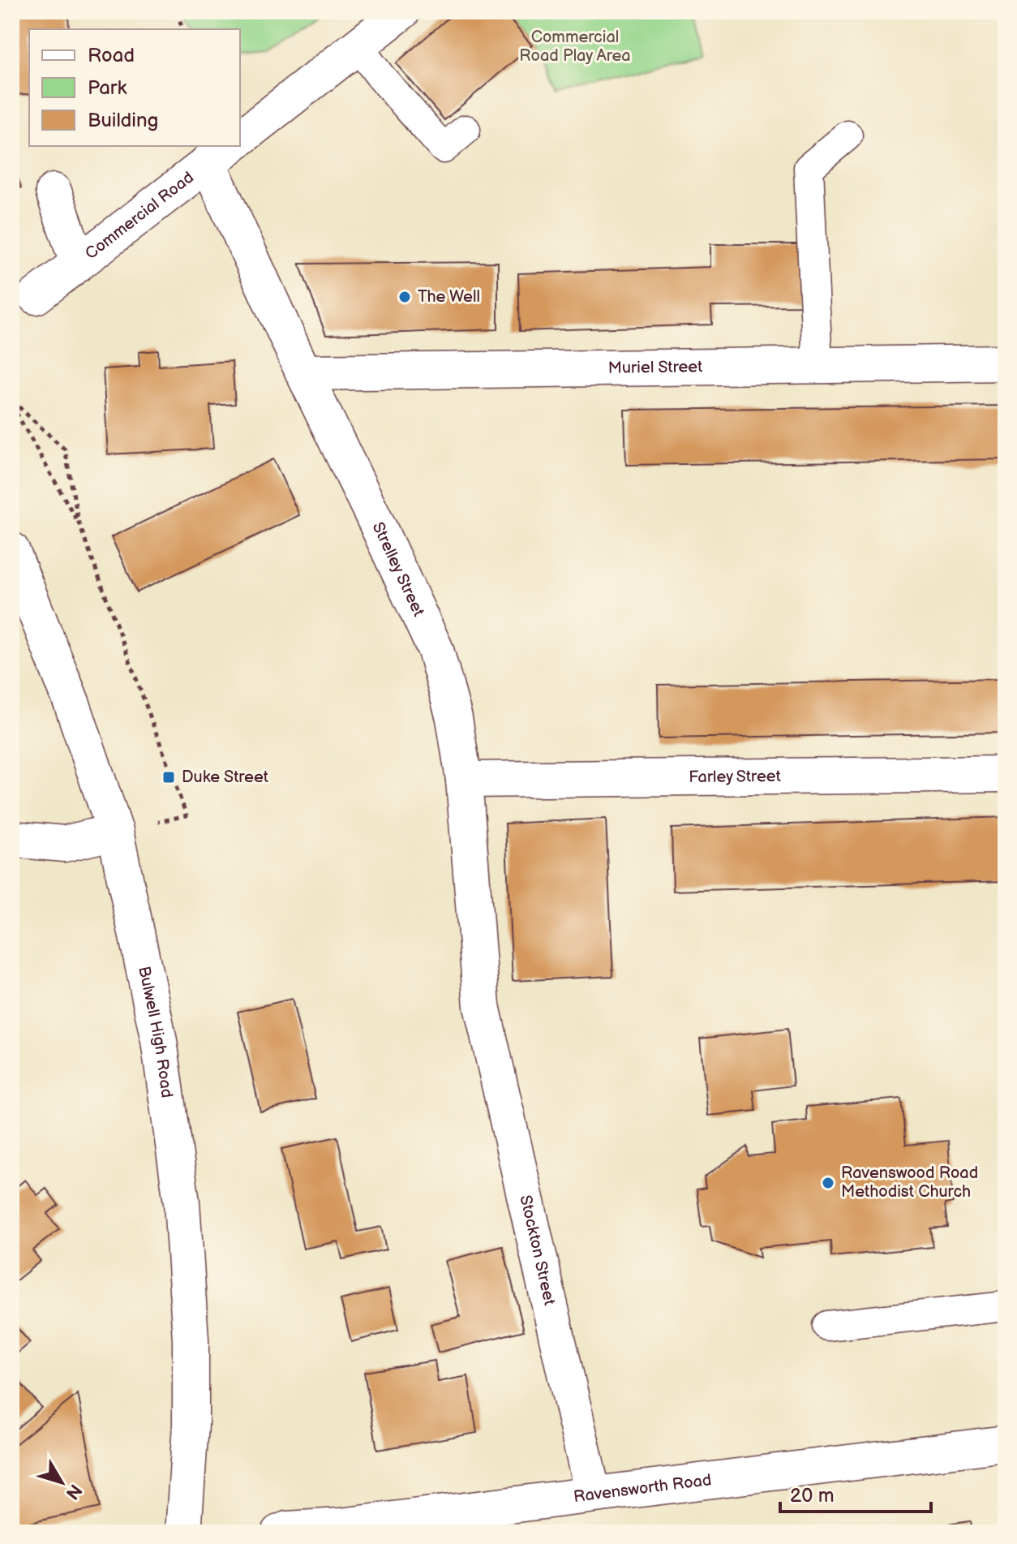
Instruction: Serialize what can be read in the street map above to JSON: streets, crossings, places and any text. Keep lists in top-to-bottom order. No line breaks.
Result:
{"streets":{"street":["Commercial Road","Muriel Street","Strelley Street","Farley Street","Bulwell High Road","Stockton Street","Ravensworth Road"]},"crossings":[["Commercial Road","Strelley Street"],["Muriel Street","Strelley Street"],["Strelley Street","Farley Street"],["Strelley Street","Stockton Street"],["Stockton Street","Ravensworth Road"]],"parks":["Commercial Road Play Area"],"places":{"other":["The Well","Ravenswood Road Methodist Church"],"transit":["Duke Street"]},"legend":["Road","Park","Building"],"scale_bar":"20 m","north":"bottom right"}
